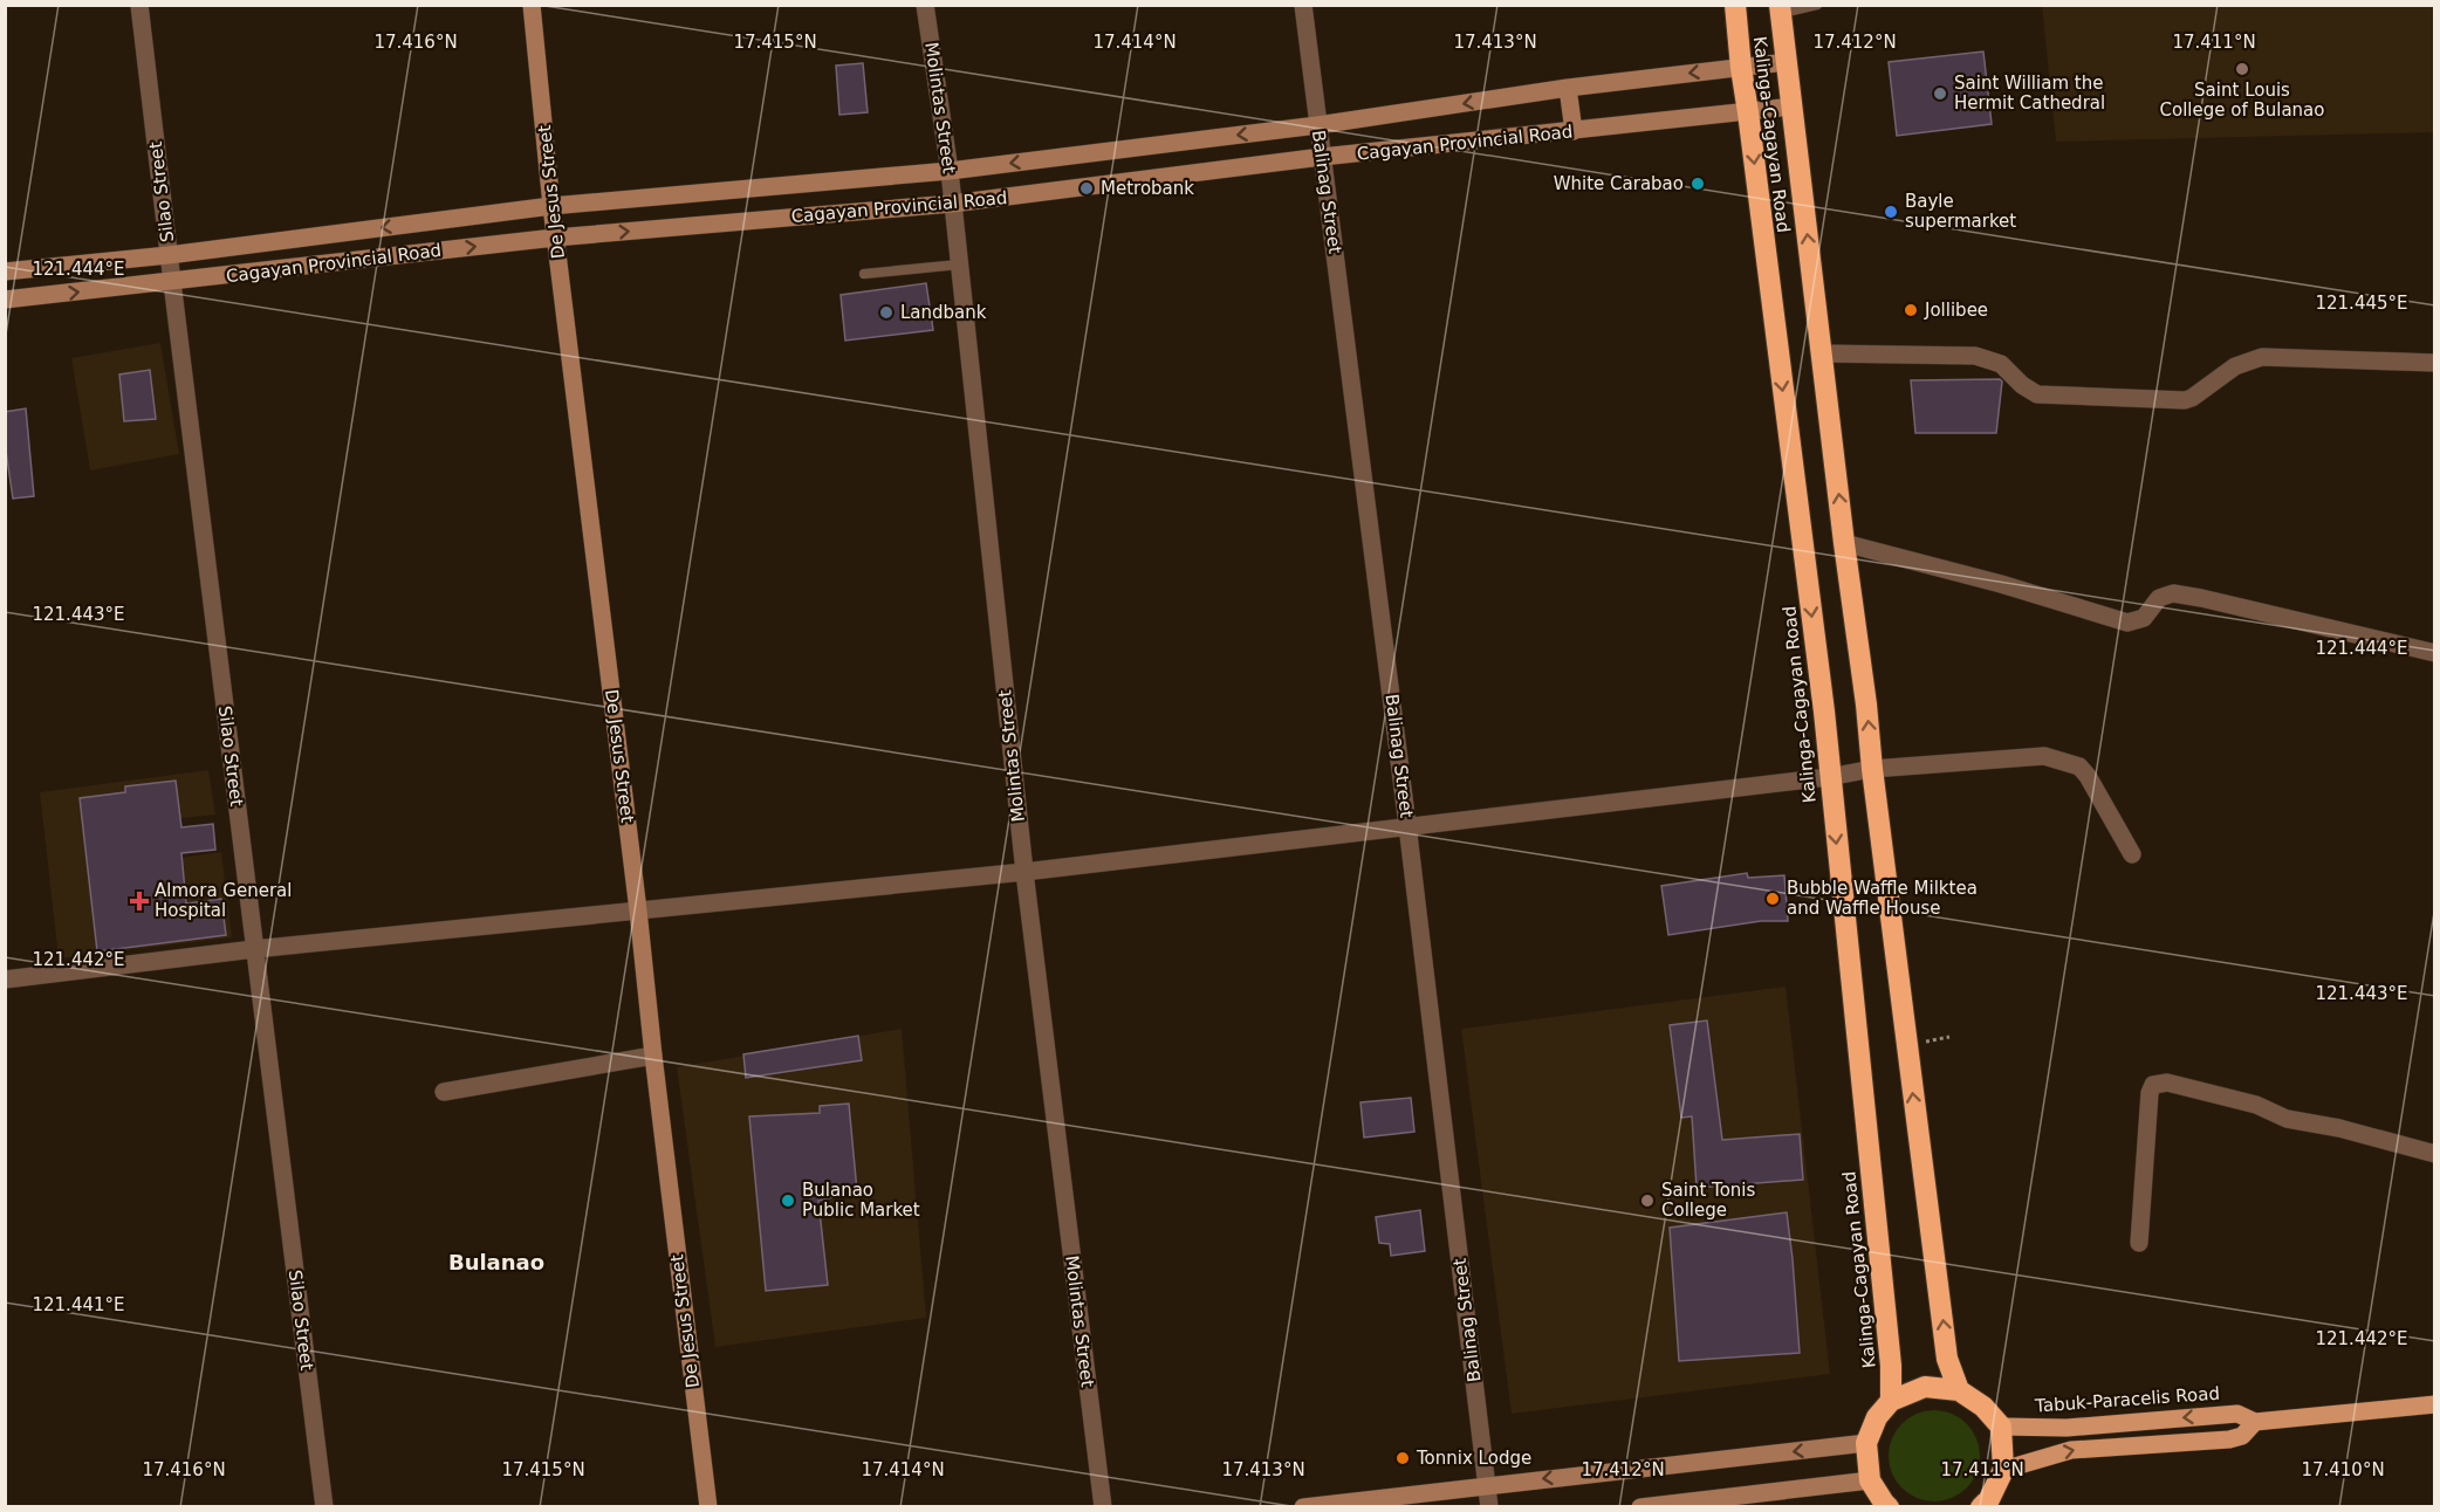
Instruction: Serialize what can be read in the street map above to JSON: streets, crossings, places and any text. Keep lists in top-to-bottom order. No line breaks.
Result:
{"streets":{"highway":["Kalinga-Cagayan Road"],"main road":["Cagayan Provincial Road","De Jesus Street","Tabuk-Paracelis Road"],"street":["Molintas Street","Silao Street","Balinag Street"]},"crossings":[["Molintas Street","Cagayan Provincial Road"],["Kalinga-Cagayan Road","Cagayan Provincial Road"],["Cagayan Provincial Road","Silao Street"],["Cagayan Provincial Road","De Jesus Street"],["Cagayan Provincial Road","Balinag Street"]],"districts":["Bulanao"],"places":{"other":["Saint Louis College of Bulanao","Saint William the Hermit Cathedral","White Carabao","Metrobank","Bayle supermarket","Jollibee","Landbank","Bubble Waffle Milktea and Waffle House","Bulanao Public Market","Saint Tonis College","Tonnix Lodge"],"health":["Almora General Hospital"]},"coordinates":["17.416°N","17.415°N","17.414°N","17.413°N","17.412°N","17.411°N","121.444°E","121.445°E","121.443°E","121.442°E","121.441°E","17.410°N"]}
